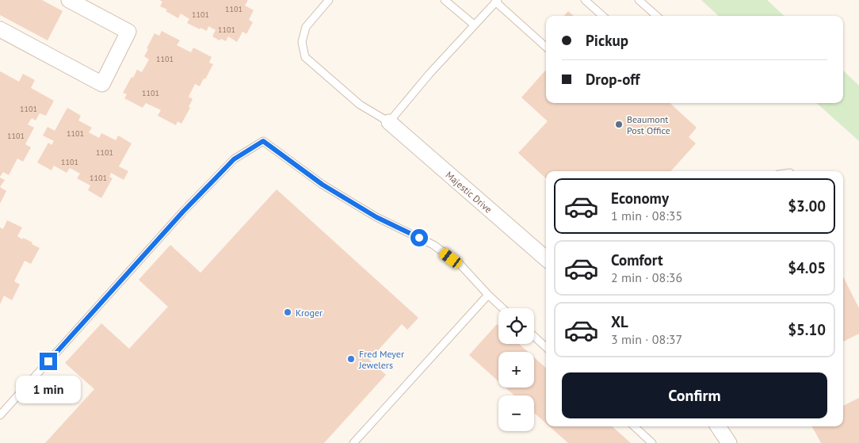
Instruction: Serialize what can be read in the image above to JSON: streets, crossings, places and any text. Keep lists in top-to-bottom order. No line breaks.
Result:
{"streets":{"street":["Majestic Drive"]},"places":["Beaumont Post Office","Kroger","Fred Meyer Jewelers"],"house_numbers":["1101","1101","1101","1101","1101","1101","1101","1101","1101","1101","1101"],"page":{"banner":["Pickup","Drop-off"],"list":[{"name":"Economy","note":"1 min · 08:35","value":"$3.00"},{"name":"Comfort","note":"2 min · 08:36","value":"$4.05"},{"name":"XL","note":"3 min · 08:37","value":"$5.10"}],"map_buttons":["+","−"],"buttons":"Confirm","bubble":"1 min"}}
